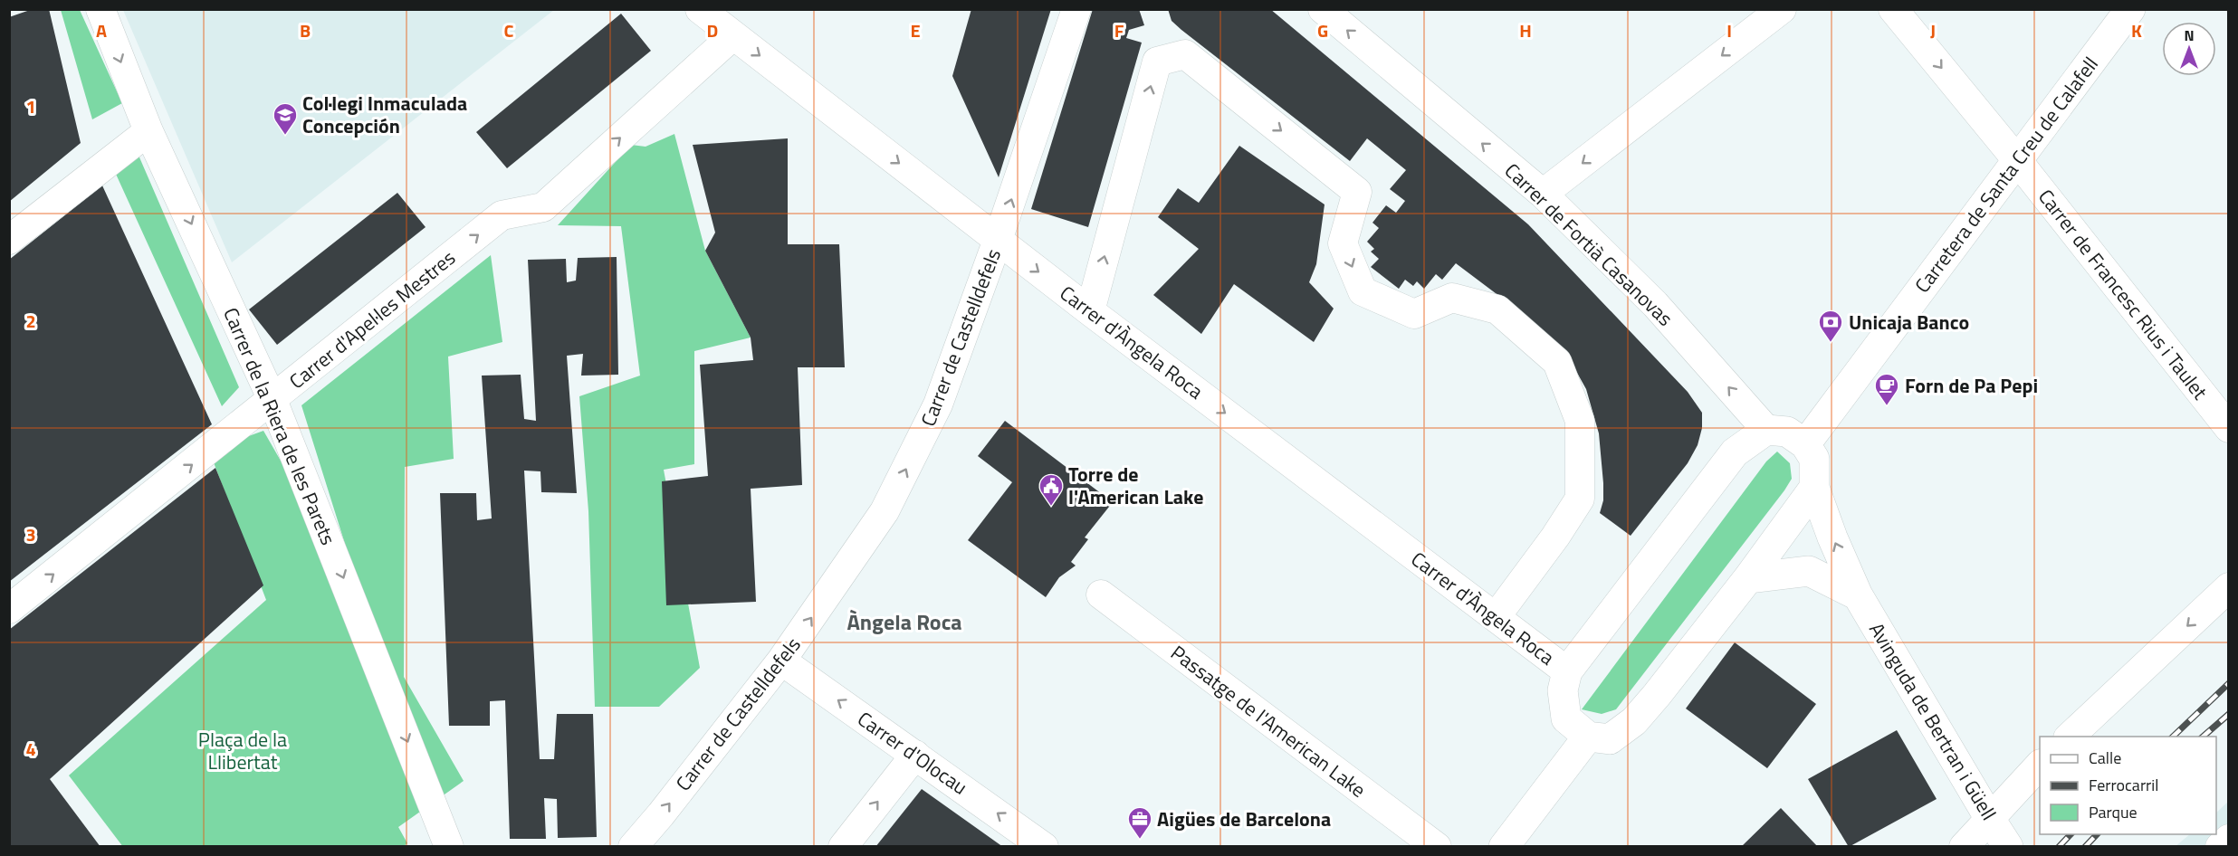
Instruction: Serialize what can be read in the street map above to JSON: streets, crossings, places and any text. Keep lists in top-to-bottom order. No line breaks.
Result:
{"streets":{"street":["Carretera de Santa Creu de Calafell","Carrer de Fortià Casanovas","Carrer de Francesc Rius i Taulet","Carrer d'Apel·les Mestres","Carrer de Castelldefels","Carrer d'Àngela Roca","Carrer de la Riera de les Parets","Passatge de l'American Lake","Avinguda de Bertran i Güell","Carrer d'Olocau"]},"crossings":[["Carretera de Santa Creu de Calafell","Carrer de Francesc Rius i Taulet"],["Carrer d'Apel·les Mestres","Carrer d'Àngela Roca"],["Carrer d'Apel·les Mestres","Carrer de la Riera de les Parets"],["Carrer de Castelldefels","Carrer d'Àngela Roca"],["Carrer de Castelldefels","Carrer d'Olocau"]],"one_way":["Carrer de Fortià Casanovas","Carrer de Francesc Rius i Taulet","Carrer d'Apel·les Mestres","Carrer de Castelldefels","Carrer d'Àngela Roca","Carrer de la Riera de les Parets","Carrer d'Olocau"],"districts":["Àngela Roca"],"parks":["Plaça de la Llibertat"],"places":{"school or university":["Col·legi Inmaculada Concepción"],"bank":["Unicaja Banco"],"cafe":["Forn de Pa Pepi"],"public building":["Torre de l'American Lake"],"office":["Aigües de Barcelona"]},"legend":["Calle","Ferrocarril","Parque"],"north":"top","grid":{"columns":["A","B","C","D","E","F","G","H","I","J","K"],"rows":["1","2","3","4"]}}
